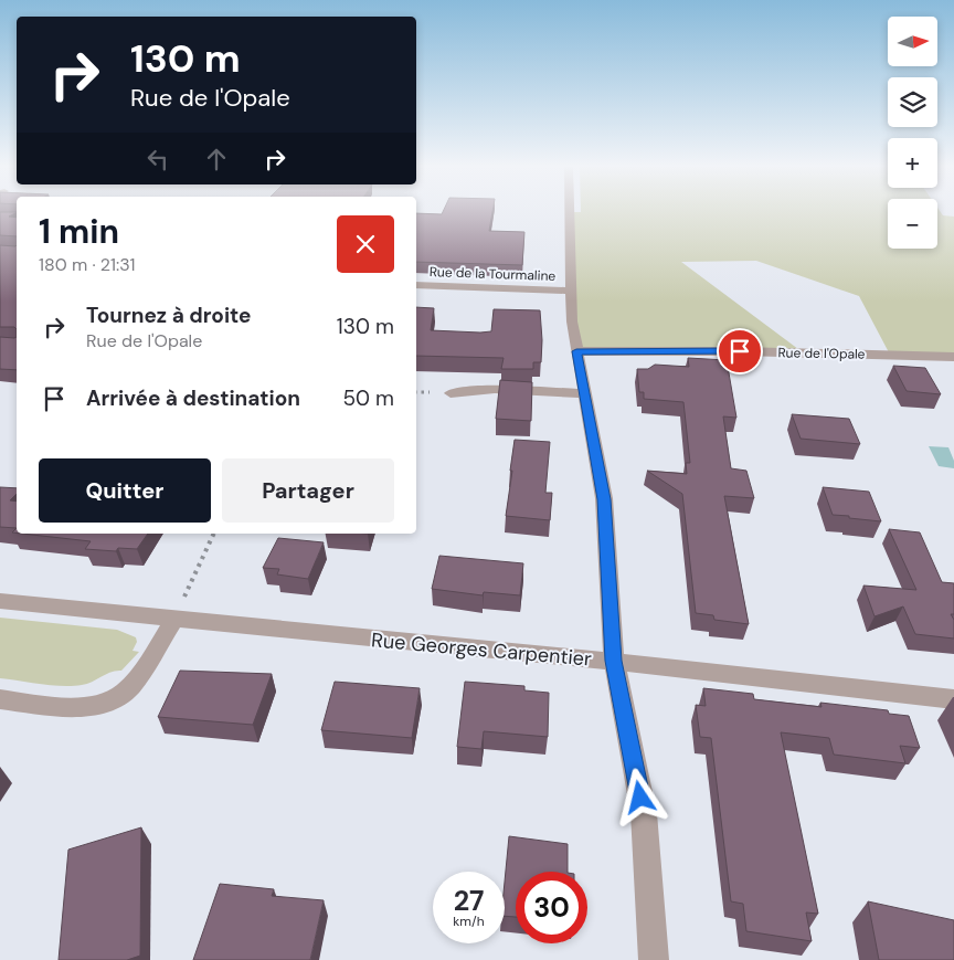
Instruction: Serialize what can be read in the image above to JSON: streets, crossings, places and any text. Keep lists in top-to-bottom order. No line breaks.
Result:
{"streets":{"street":["Rue de la Tourmaline","Rue de l'Opale","Rue Georges Carpentier"]},"north":"right","page":{"map_buttons":["+","−"],"turn":["130 m","Rue de l'Opale"],"heading":["1 min","180 m · 21:31"],"list":[{"name":"Tournez à droite","note":"Rue de l'Opale","value":"130 m"},{"name":"Arrivée à destination","value":"50 m"}],"buttons":["Quitter","Partager"],"speed":"27 km/h","limit":"30"}}
